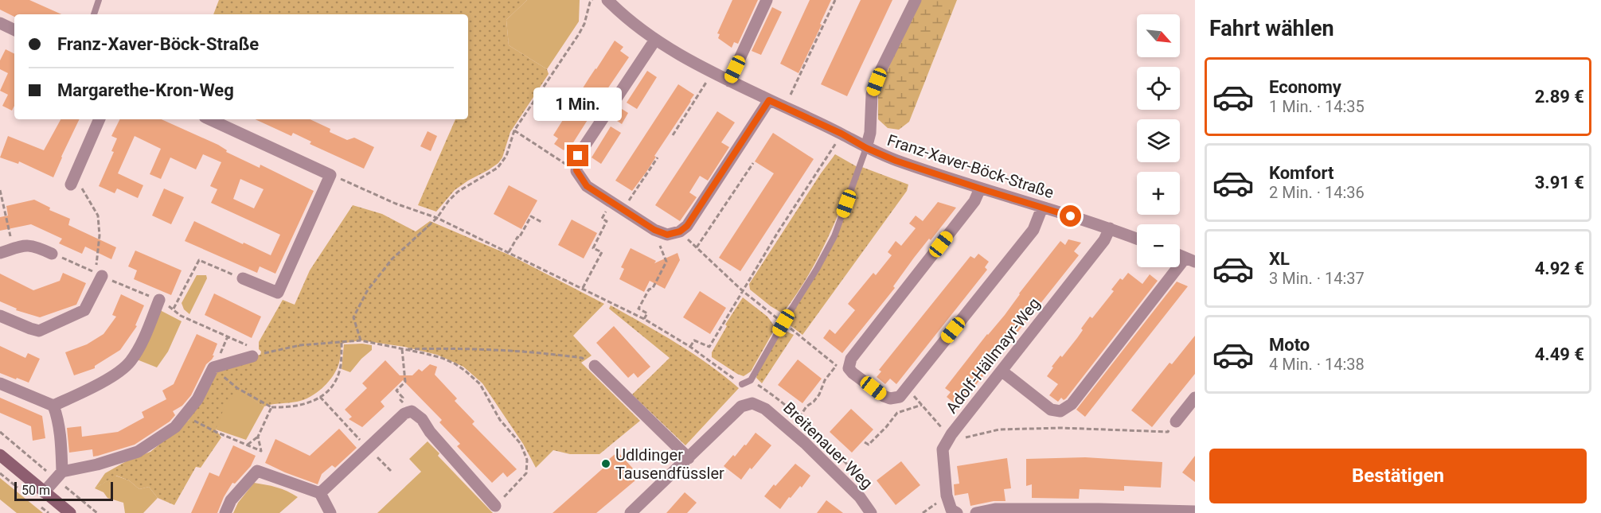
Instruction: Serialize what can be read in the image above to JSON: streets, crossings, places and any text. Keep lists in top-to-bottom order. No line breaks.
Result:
{"streets":{"street":["Franz-Xaver-Böck-Straße","Adolf-Hällmayr-Weg","Breitenauer Weg"]},"crossings":[["Franz-Xaver-Böck-Straße","Adolf-Hällmayr-Weg"]],"places":["Udldinger Tausendfüssler"],"scale_bar":"50 m","north":"bottom right","page":{"heading":"Fahrt wählen","map_buttons":["+","−"],"banner":["Franz-Xaver-Böck-Straße","Margarethe-Kron-Weg"],"list":[{"name":"Economy","note":"1 Min. · 14:35","value":"2.89 €"},{"name":"Komfort","note":"2 Min. · 14:36","value":"3.91 €"},{"name":"XL","note":"3 Min. · 14:37","value":"4.92 €"},{"name":"Moto","note":"4 Min. · 14:38","value":"4.49 €"}],"bubble":"1 Min.","buttons":"Bestätigen","scale":"50 m"}}
